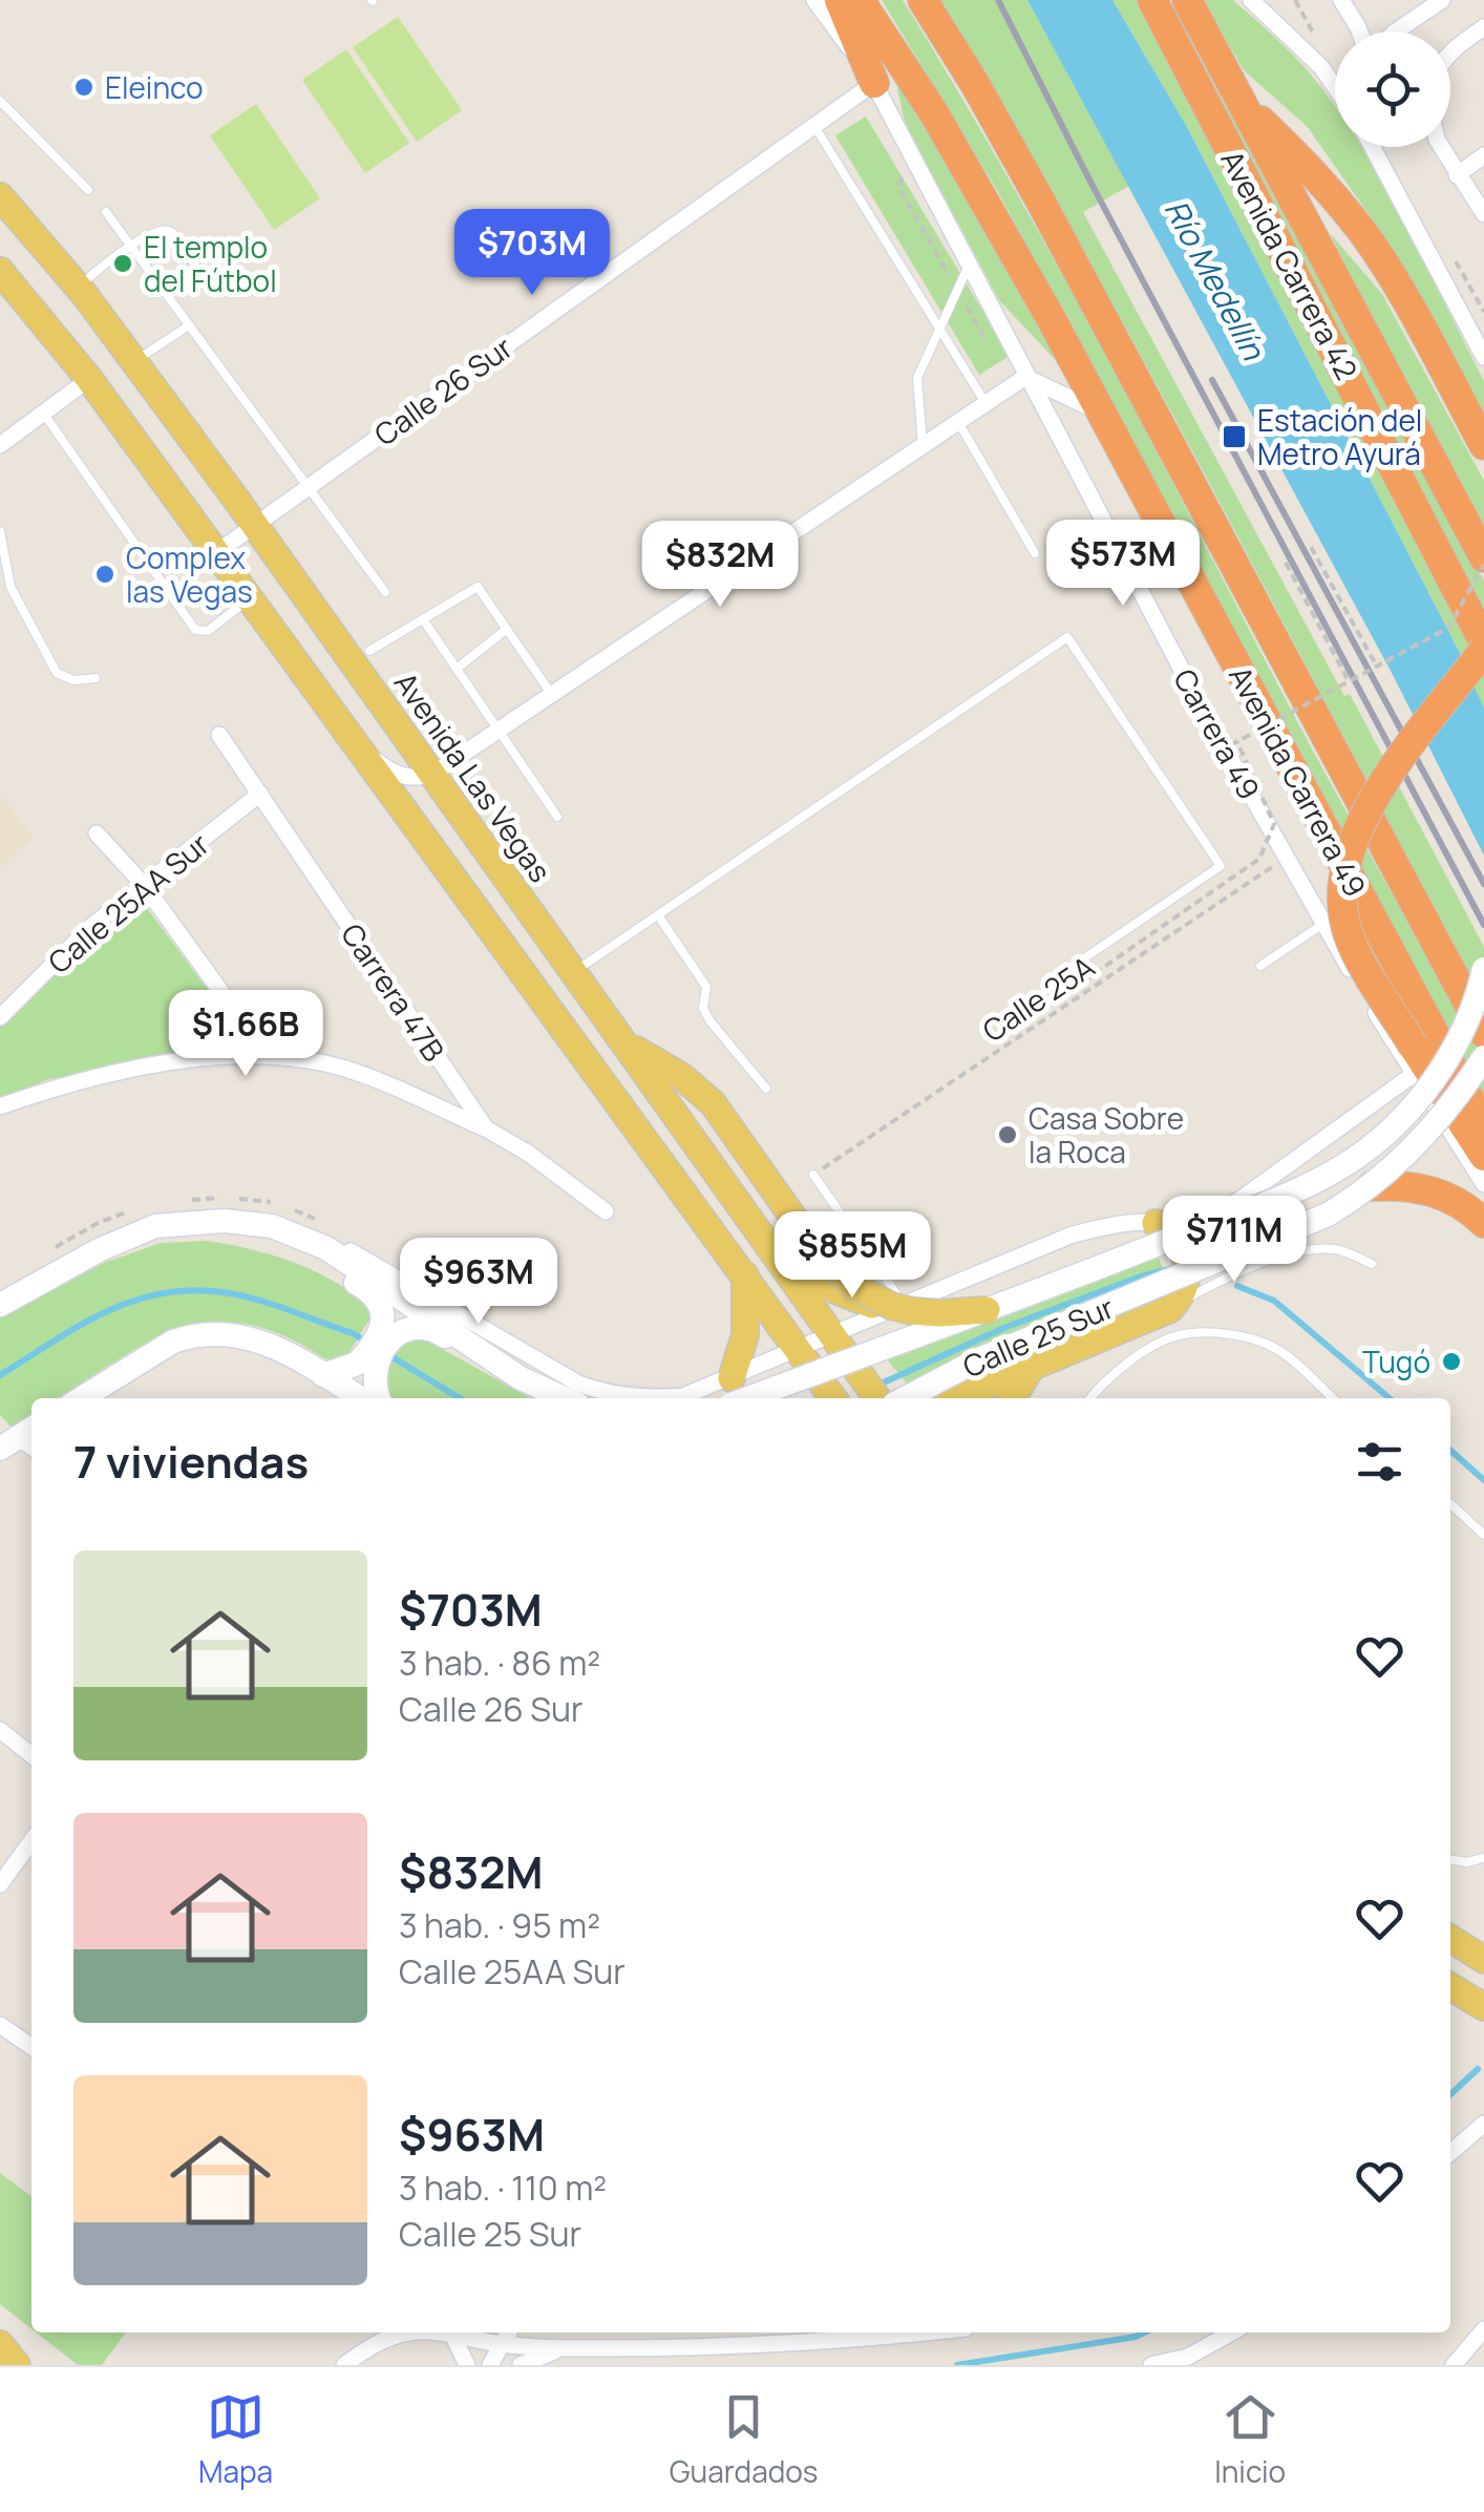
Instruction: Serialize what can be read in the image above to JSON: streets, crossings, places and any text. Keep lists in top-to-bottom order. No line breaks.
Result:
{"streets":{"highway":["Avenida Carrera 42","Avenida Carrera 49"],"main road":["Avenida Las Vegas","Calle 25 Sur"],"street":["Calle 26 Sur","Carrera 49","Calle 25AA Sur","Carrera 47B"],"path":["Calle 25A"]},"crossings":[["Calle 26 Sur","Carrera 49"],["Calle 26 Sur","Avenida Las Vegas"],["Carrera 49","Calle 25A"],["Carrera 49","Calle 25 Sur"],["Avenida Las Vegas","Calle 25 Sur"],["Calle 25AA Sur","Carrera 47B"]],"water":["Río Medellín"],"places":{"other":["Eleinco","El templo del Fútbol","Complex las Vegas","Casa Sobre la Roca","Tugó"],"transit":["Estación del Metro Ayurá"]},"page":{"price":["$703M","$573M","$832M","$1.66B","$711M","$855M","$963M"],"heading":"7 viviendas","list":[{"name":"$703M","note":"3 hab. · 86 m² · Calle 26 Sur"},{"name":"$832M","note":"3 hab. · 95 m² · Calle 25AA Sur"},{"name":"$963M","note":"3 hab. · 110 m² · Calle 25 Sur"}],"tabs":["Mapa","Guardados","Inicio"]}}
